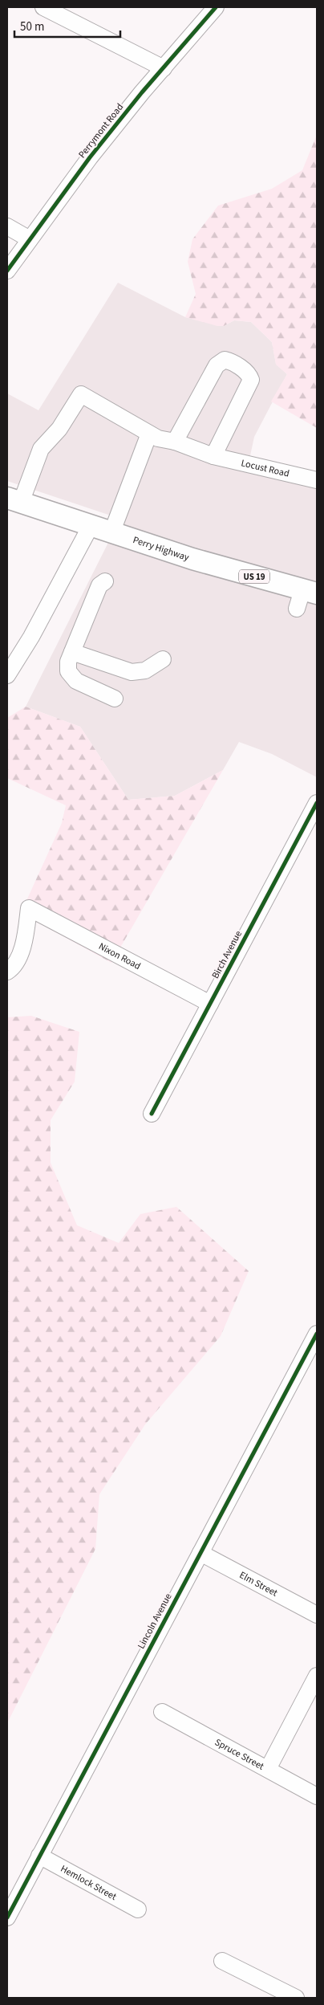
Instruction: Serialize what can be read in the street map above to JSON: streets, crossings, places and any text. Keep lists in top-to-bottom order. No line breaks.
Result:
{"streets":{"main road":["Perry Highway","US 19"],"street":["Perrymont Road","Locust Road","Birch Avenue","Nixon Road","Elm Street","Lincoln Avenue","Spruce Street","Hemlock Street"]},"crossings":[["Locust Road","Perry Highway"],["Birch Avenue","Nixon Road"],["Elm Street","Lincoln Avenue"],["Lincoln Avenue","Hemlock Street"]],"scale_bar":"50 m"}
